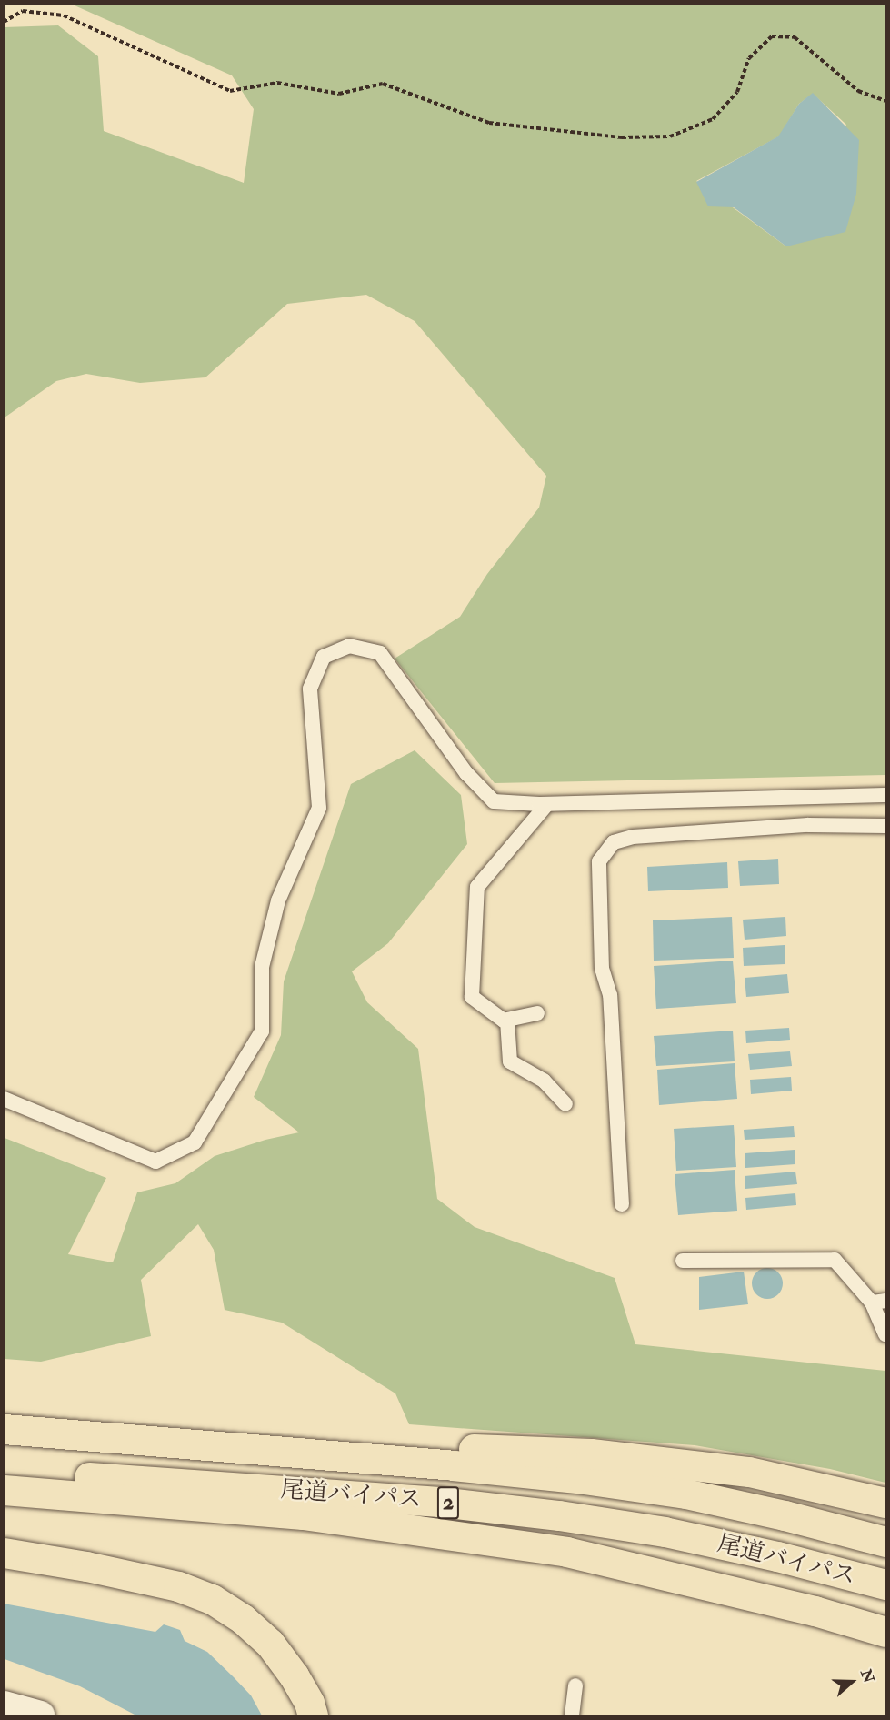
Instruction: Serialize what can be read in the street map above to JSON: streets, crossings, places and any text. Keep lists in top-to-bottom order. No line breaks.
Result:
{"streets":{"highway":["尾道バイパス","2"]},"north":"right"}
